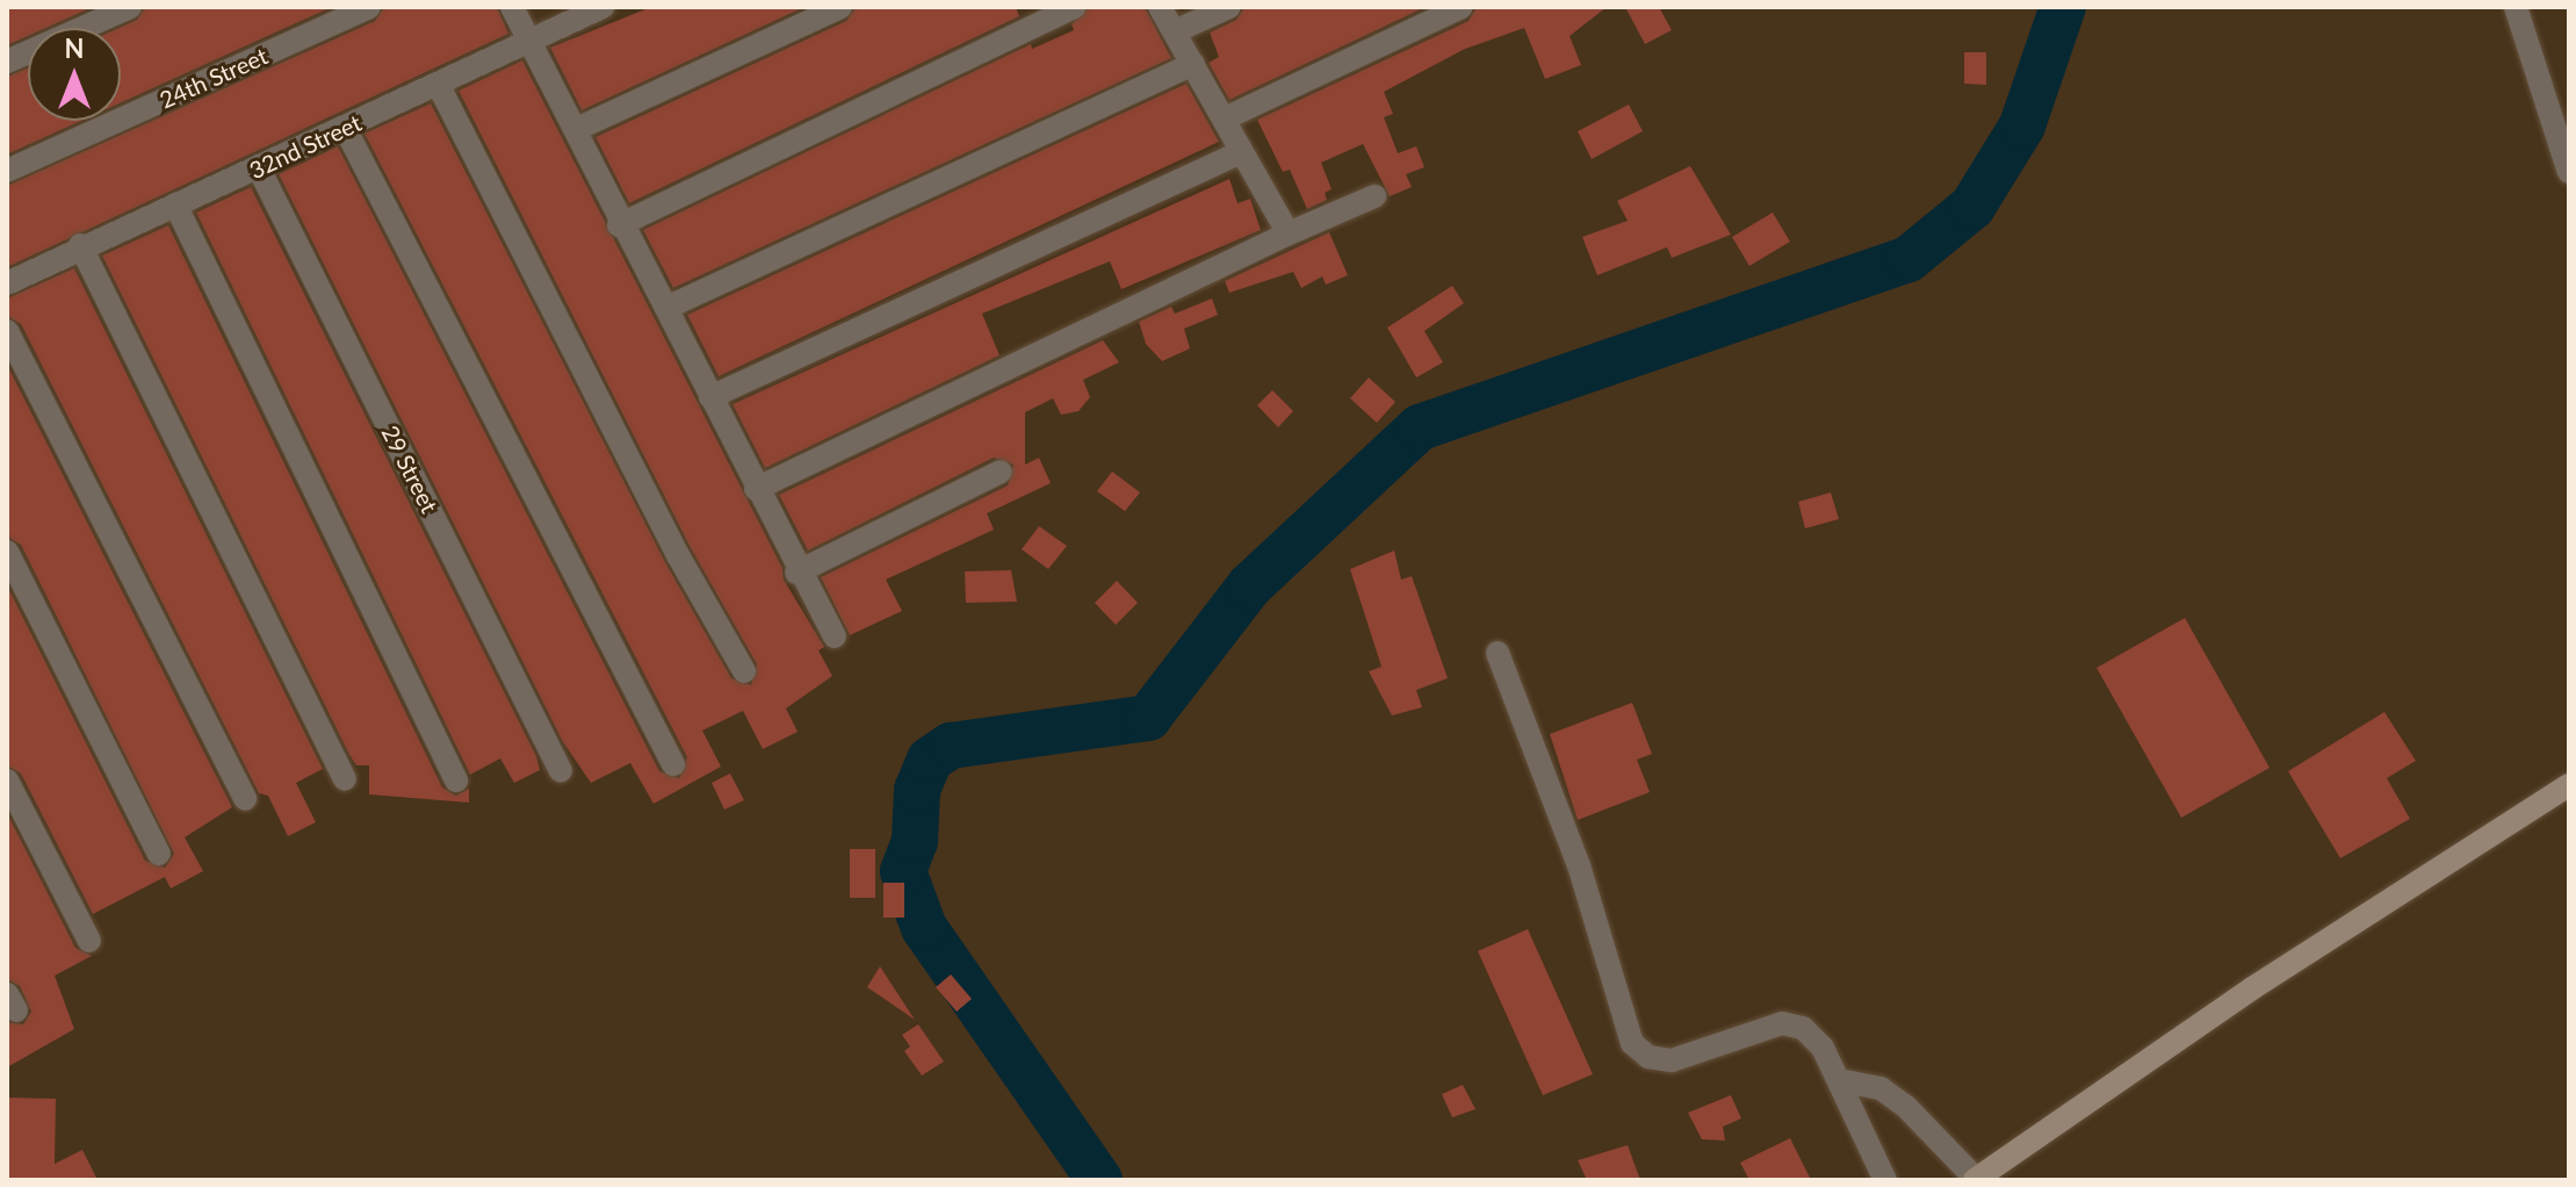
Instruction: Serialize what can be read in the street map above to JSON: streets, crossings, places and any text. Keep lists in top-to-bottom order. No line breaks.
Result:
{"streets":{"street":["24th Street","32nd Street","29 Street"]},"crossings":[["32nd Street","29 Street"]],"north":"top"}
